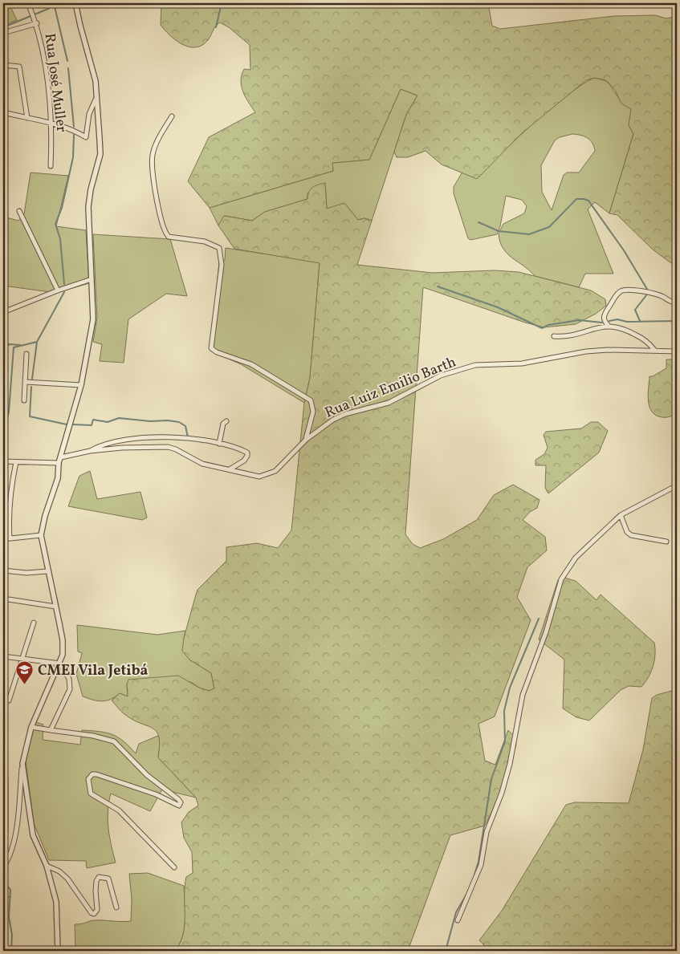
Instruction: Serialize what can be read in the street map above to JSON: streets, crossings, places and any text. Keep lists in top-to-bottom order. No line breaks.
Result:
{"streets":{"street":["Rua José Muller","Rua Luiz Emilio Barth"]},"places":{"school or university":["CMEI Vila Jetibá"]}}
